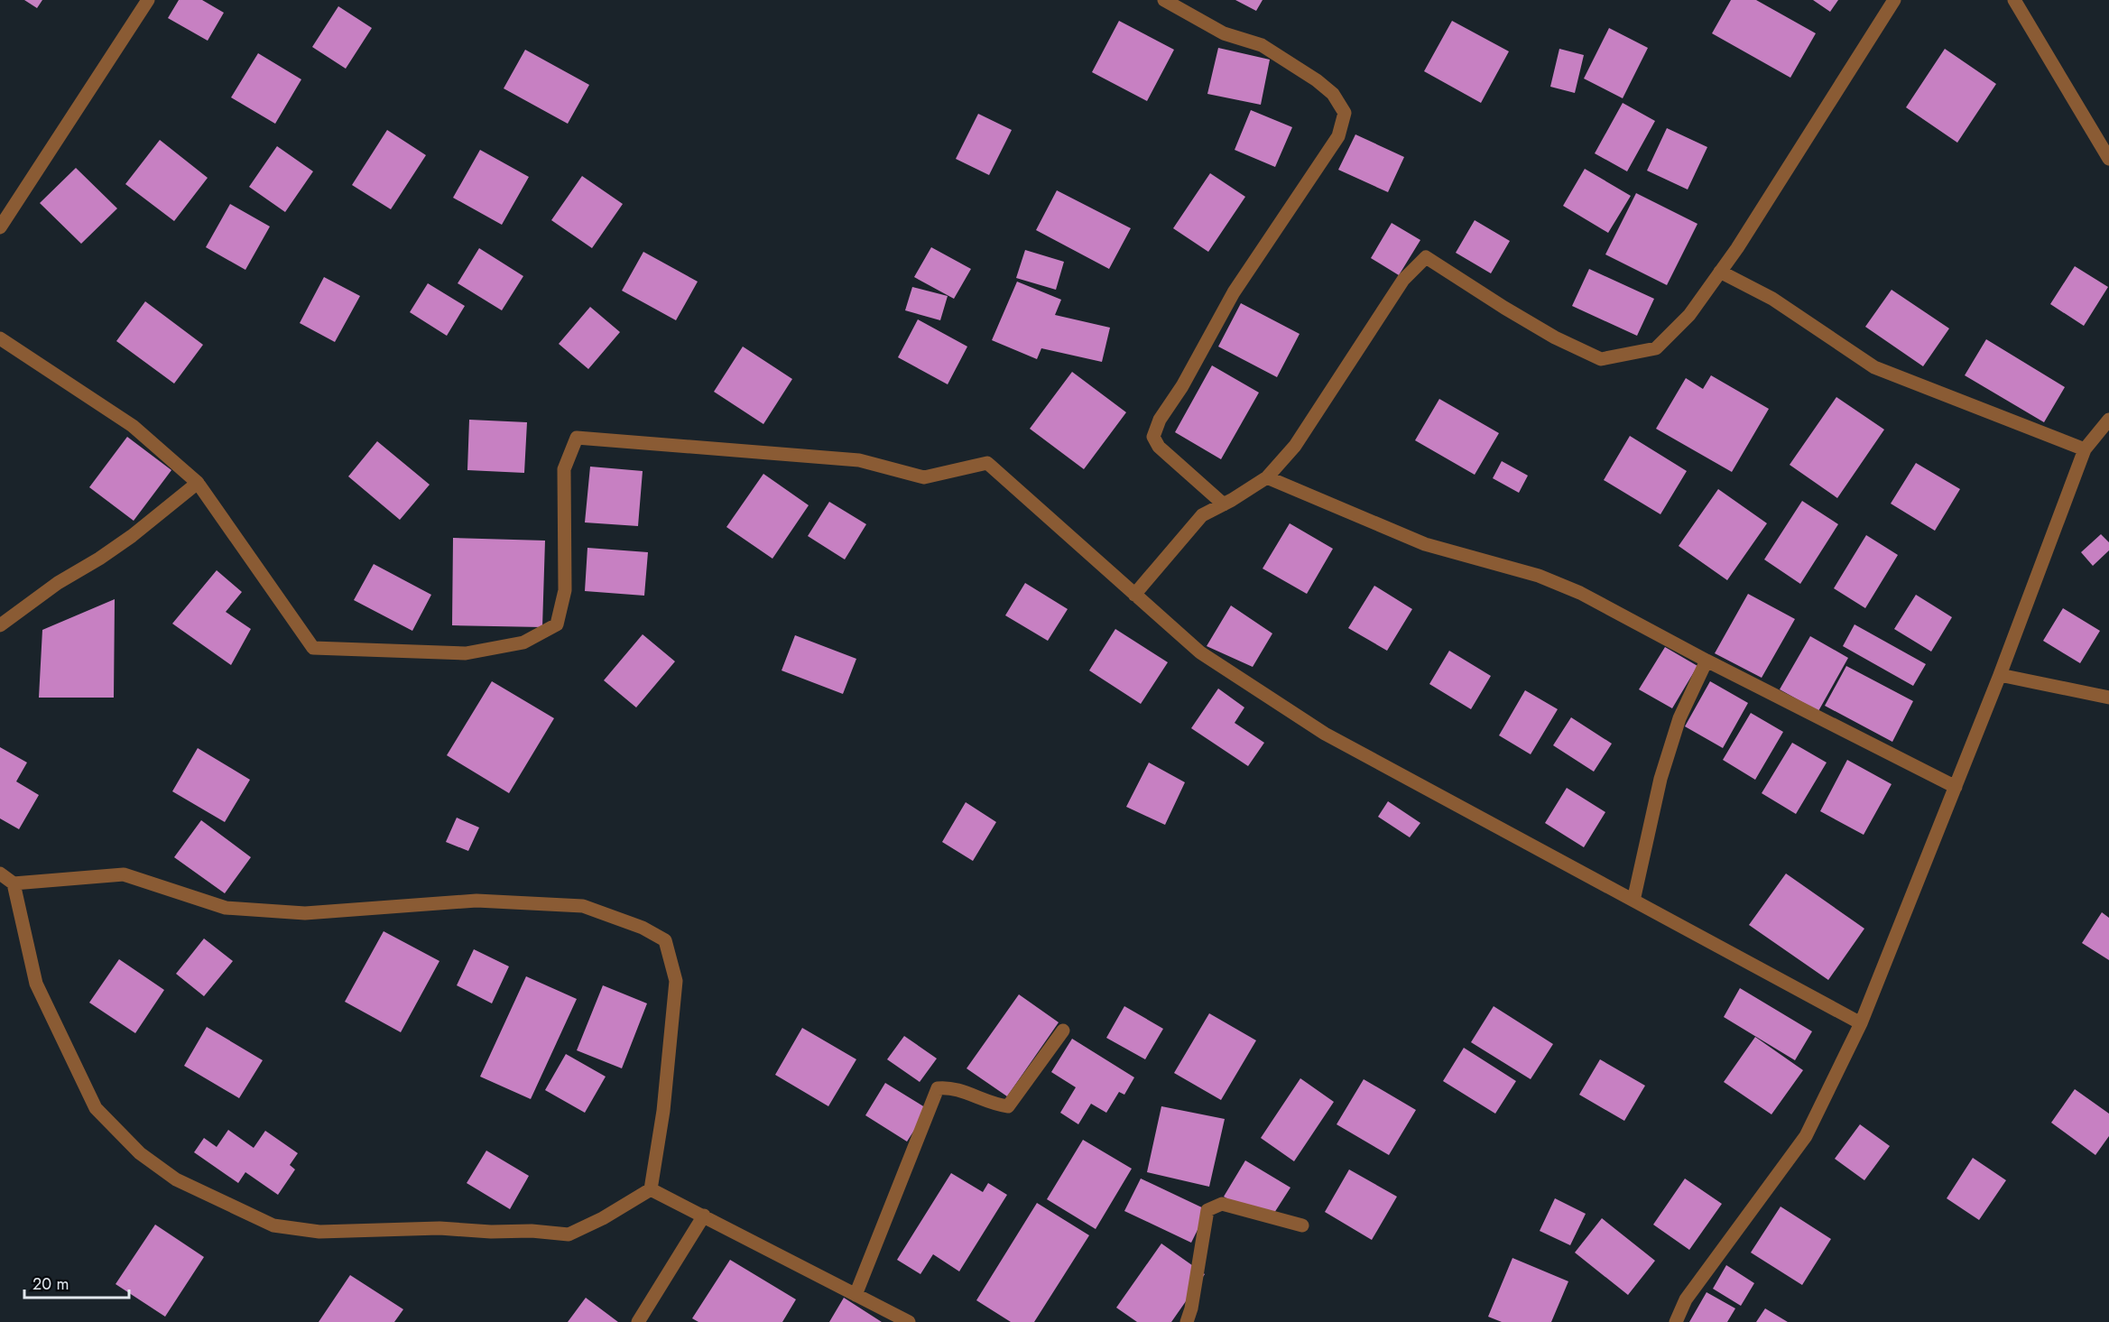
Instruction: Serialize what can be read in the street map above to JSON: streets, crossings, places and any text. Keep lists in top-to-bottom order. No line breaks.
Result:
{"scale_bar":"20 m"}
